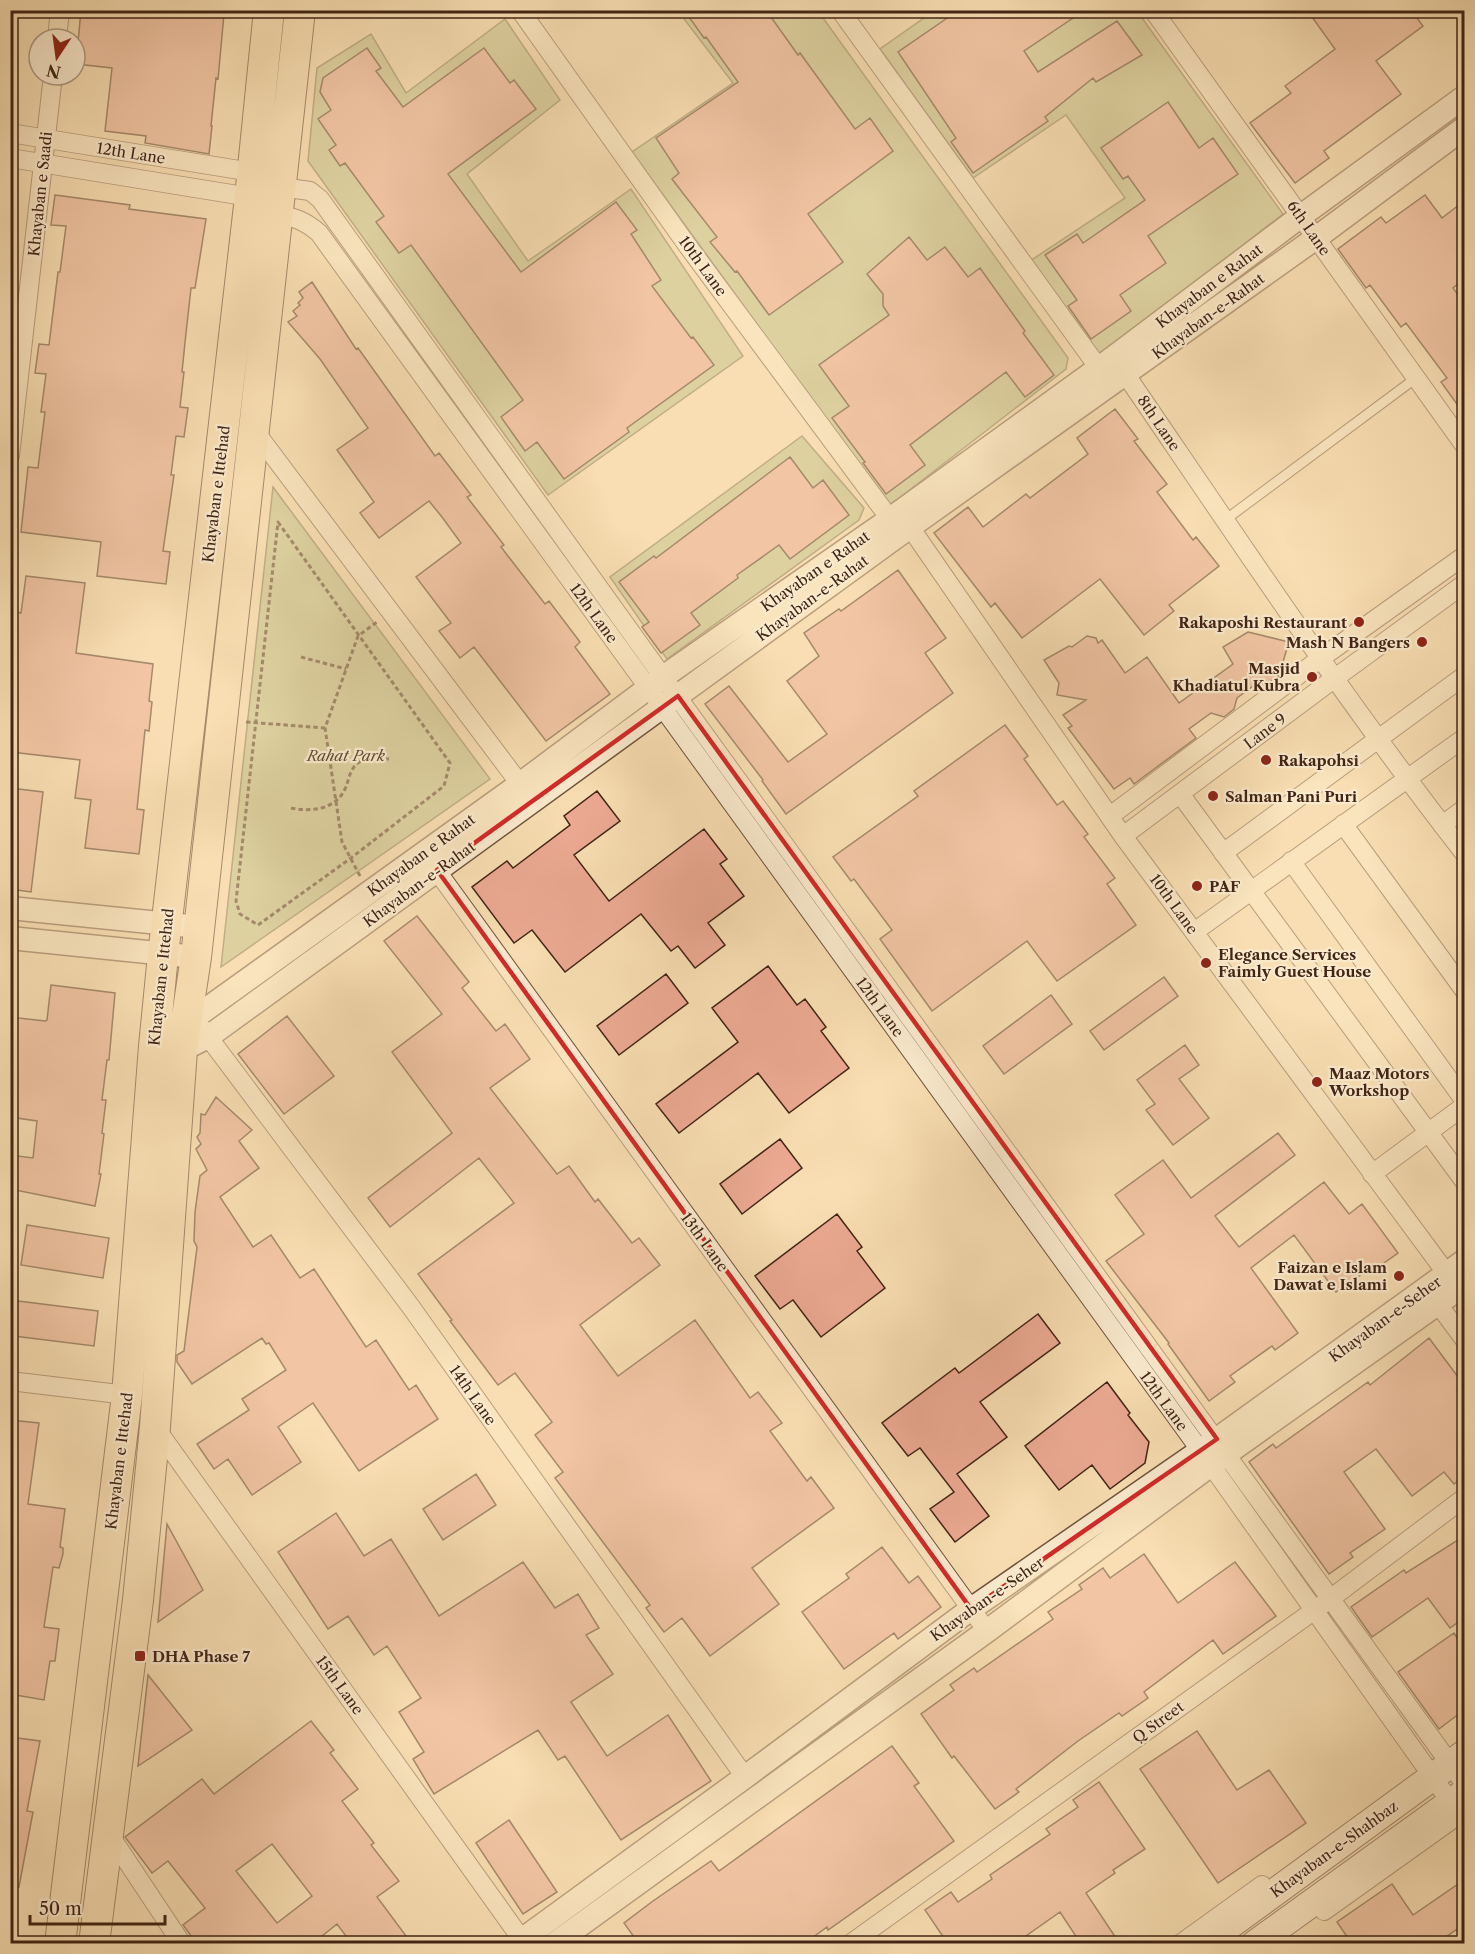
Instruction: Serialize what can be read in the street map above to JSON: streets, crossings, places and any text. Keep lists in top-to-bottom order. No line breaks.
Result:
{"streets":{"main road":["Khayaban e Ittehad","Khayaban-e-Shahbaz"],"street":["12th Lane","Khayaban e Saadi","6th Lane","10th Lane","Khayaban e Rahat","Khayaban-e-Rahat","8th Lane","Lane 9","13th Lane","Khayaban-e-Seher","14th Lane","15th Lane","Q Street"]},"crossings":[["12th Lane","Khayaban e Saadi"],["12th Lane","Khayaban e Rahat"],["12th Lane","Khayaban-e-Rahat"],["12th Lane","Khayaban e Ittehad"],["12th Lane","Khayaban-e-Seher"],["12th Lane","Q Street"],["12th Lane","Khayaban-e-Shahbaz"],["6th Lane","Khayaban e Rahat"],["6th Lane","Khayaban-e-Rahat"],["10th Lane","Khayaban e Rahat"],["10th Lane","Khayaban-e-Rahat"],["10th Lane","Lane 9"],["10th Lane","Khayaban-e-Seher"],["Khayaban e Rahat","Khayaban-e-Rahat"],["Khayaban e Rahat","Khayaban e Ittehad"],["Khayaban e Rahat","13th Lane"],["Khayaban e Rahat","14th Lane"],["Khayaban-e-Rahat","8th Lane"],["Khayaban-e-Rahat","Khayaban e Ittehad"],["Khayaban-e-Rahat","13th Lane"],["Khayaban-e-Rahat","14th Lane"],["8th Lane","Lane 9"],["Khayaban e Ittehad","14th Lane"],["Khayaban e Ittehad","15th Lane"],["13th Lane","Khayaban-e-Seher"],["Khayaban-e-Seher","14th Lane"],["Khayaban-e-Seher","15th Lane"]],"parks":["Rahat Park"],"places":{"other":["Rakaposhi Restaurant","Mash N Bangers","Masjid Khadiatul Kubra","Rakapohsi","Salman Pani Puri","PAF","Elegance Services Faimly Guest House","Maaz Motors Workshop","Faizan e Islam Dawat e Islami"],"transit":["DHA Phase 7"]},"scale_bar":"50 m","north":"bottom"}
